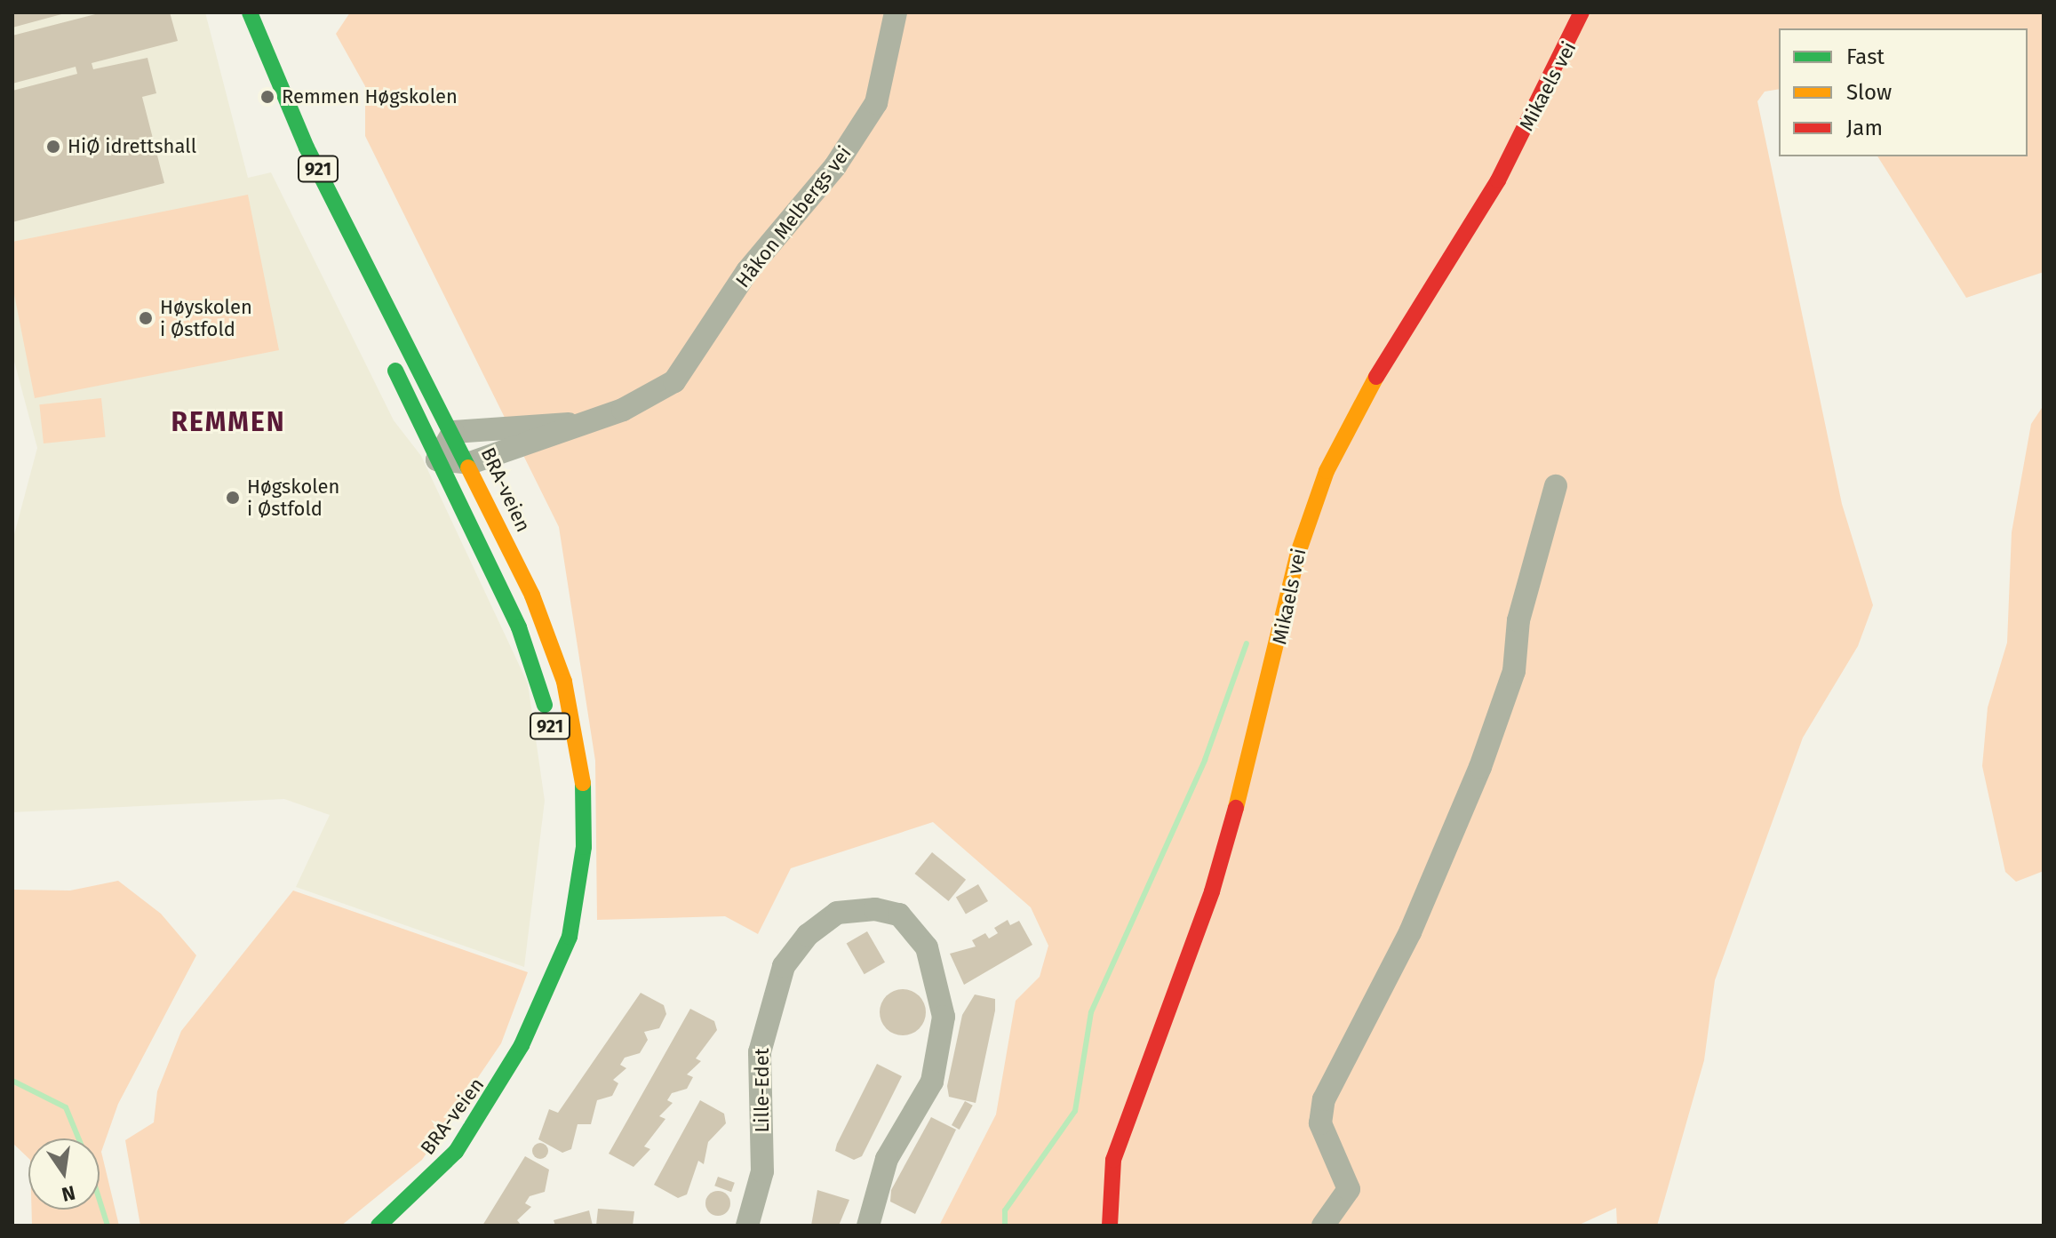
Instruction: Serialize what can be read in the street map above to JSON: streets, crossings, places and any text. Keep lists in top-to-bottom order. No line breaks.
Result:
{"streets":{"main road":["Mikaels vei","921","BRA-veien"],"street":["Håkon Melbergs vei","Lille-Edet"]},"districts":["REMMEN"],"places":["Remmen Høgskolen","HiØ idrettshall","Høyskolen i Østfold","Høgskolen i Østfold"],"legend":["Fast","Slow","Jam"],"north":"bottom"}
